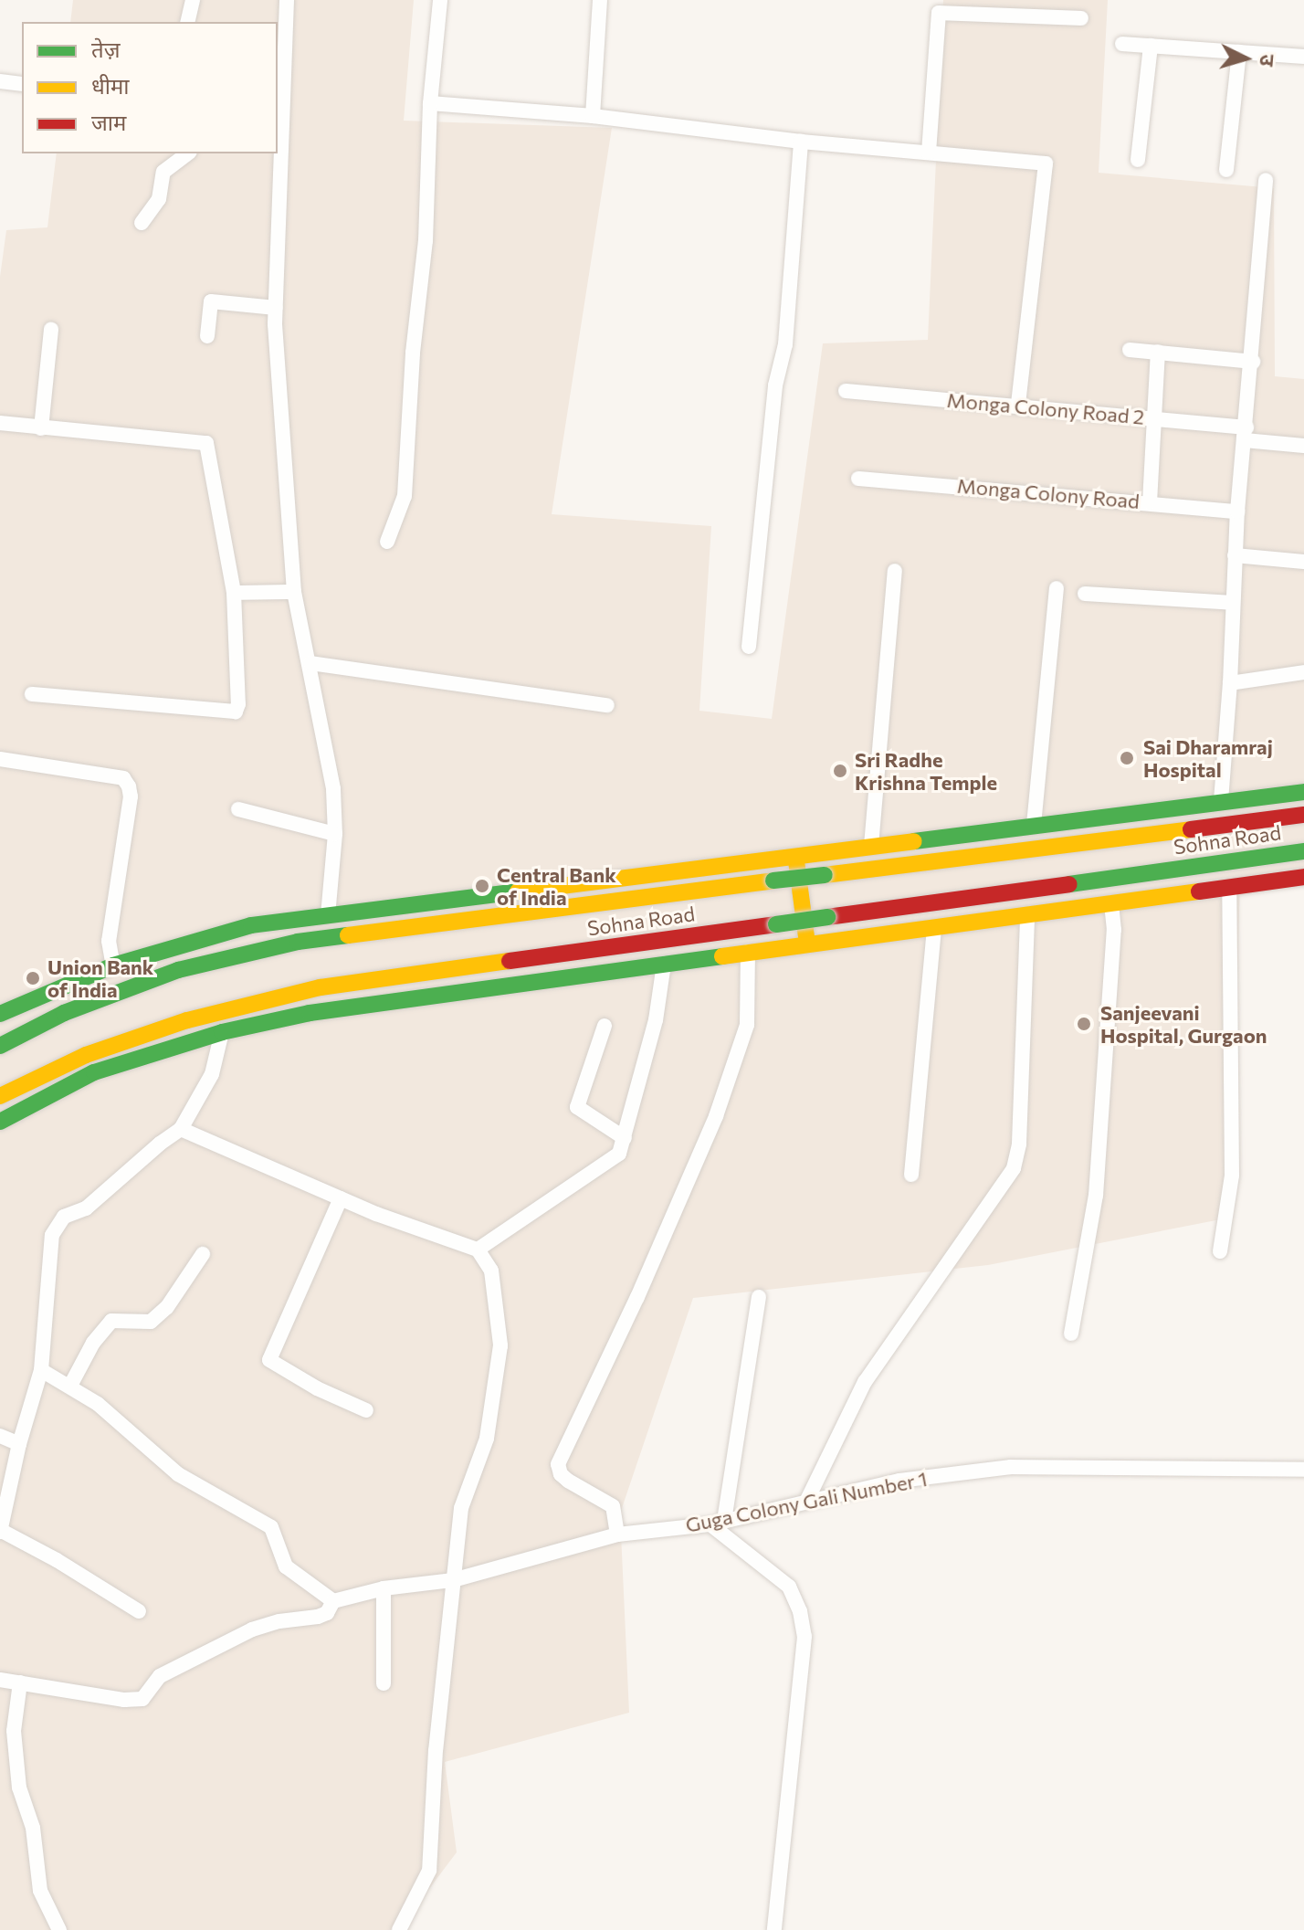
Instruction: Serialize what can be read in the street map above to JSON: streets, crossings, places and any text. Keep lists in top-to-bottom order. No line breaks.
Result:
{"streets":{"main road":["Sohna Road"],"street":["Monga Colony Road 2","Monga Colony Road","Guga Colony Gali Number 1"]},"places":["Sai Dharamraj Hospital","Sri Radhe Krishna Temple","Central Bank of India","Union Bank of India","Sanjeevani Hospital, Gurgaon"],"legend":["तेज़","धीमा","जाम"],"north":"right"}
